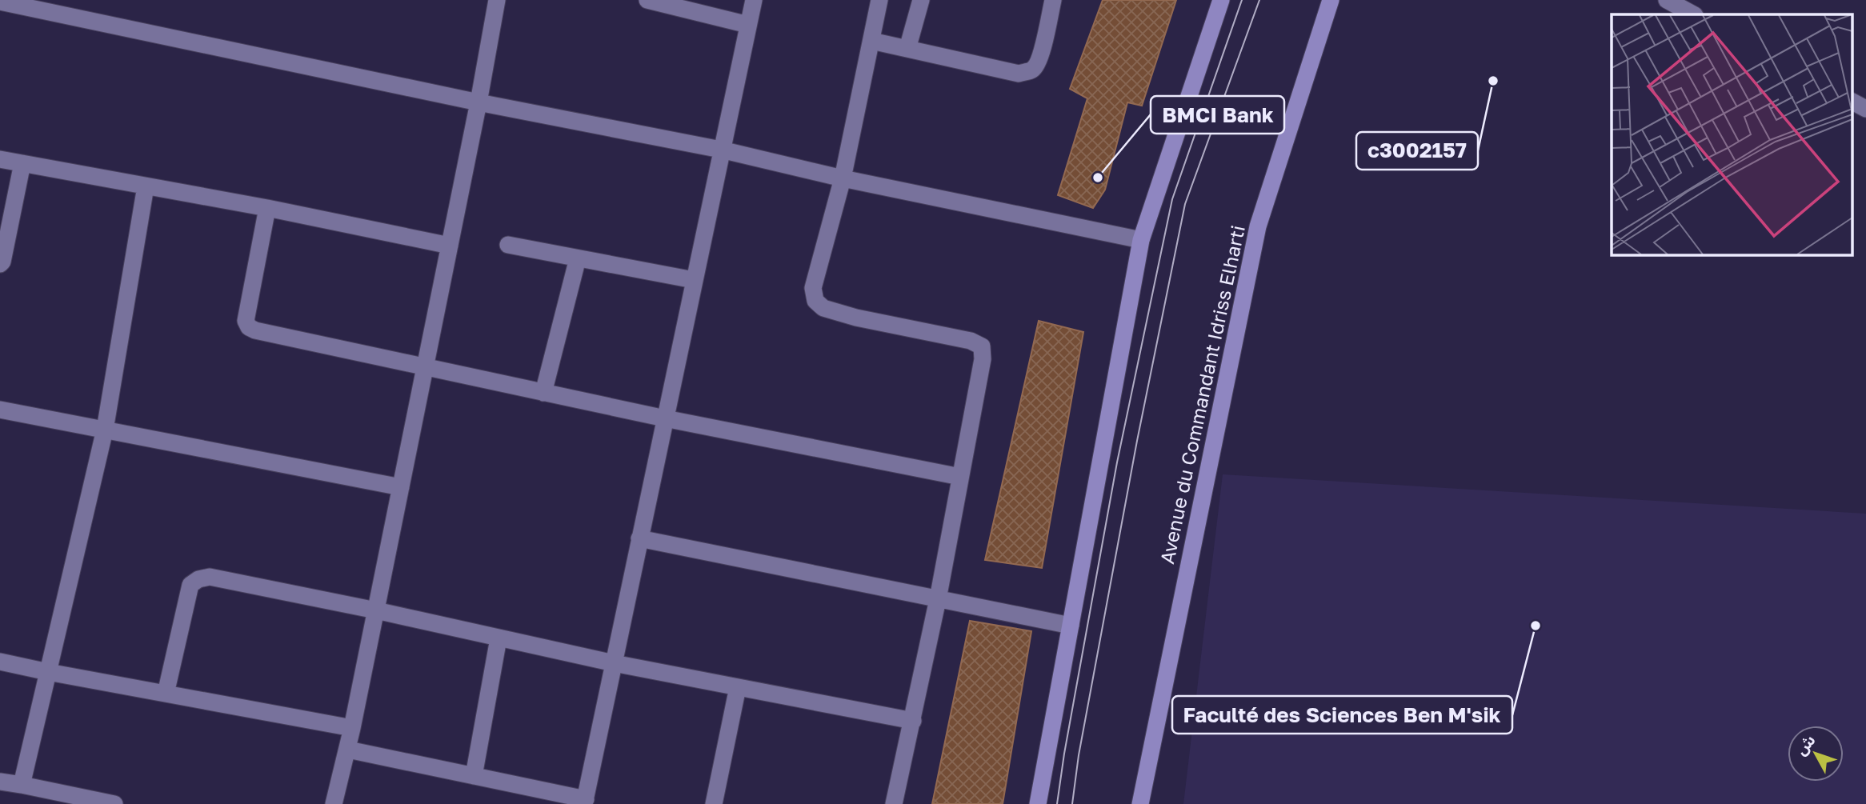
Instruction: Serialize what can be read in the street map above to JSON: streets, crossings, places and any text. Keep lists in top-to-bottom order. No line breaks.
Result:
{"streets":{"main road":["Avenue du Commandant Idriss Elharti"]},"places":["c3002157","BMCI Bank","Faculté des Sciences Ben M'sik"],"north":"top left"}
